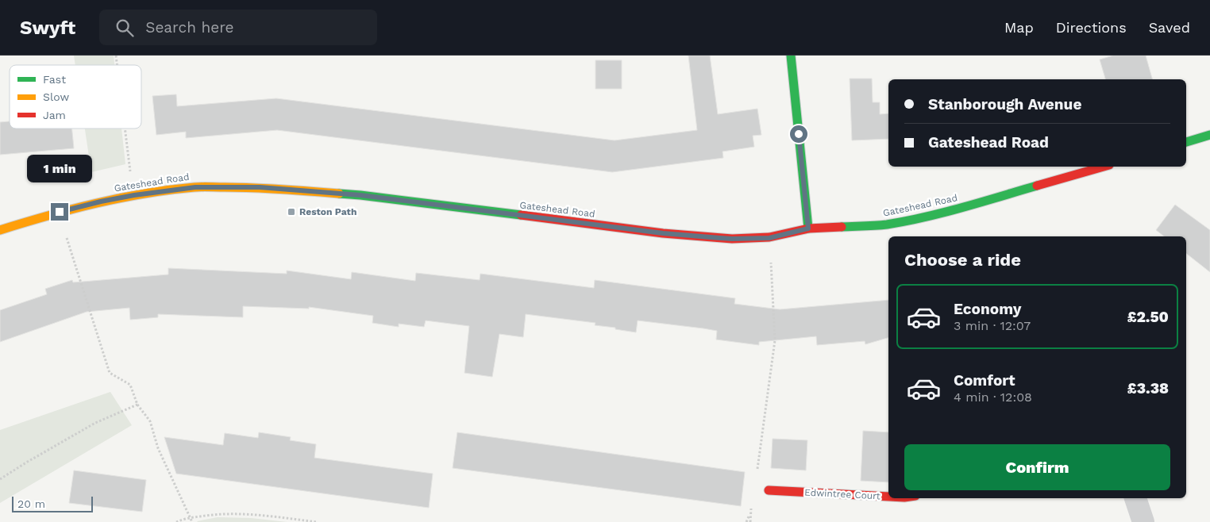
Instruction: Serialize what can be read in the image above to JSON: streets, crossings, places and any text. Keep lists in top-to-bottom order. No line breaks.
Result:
{"streets":{"street":["Gateshead Road","Edwintree Court"]},"places":{"transit":["Reston Path"]},"legend":["Fast","Slow","Jam"],"scale_bar":"20 m","page":{"header":"Swyft","search":"Search here","nav":["Map","Directions","Saved"],"banner":["Stanborough Avenue","Gateshead Road"],"bubble":"1 min","heading":"Choose a ride","list":[{"name":"Economy","note":"3 min · 12:07","value":"£2.50"},{"name":"Comfort","note":"4 min · 12:08","value":"£3.38"}],"buttons":"Confirm","scale":"20 m"}}
